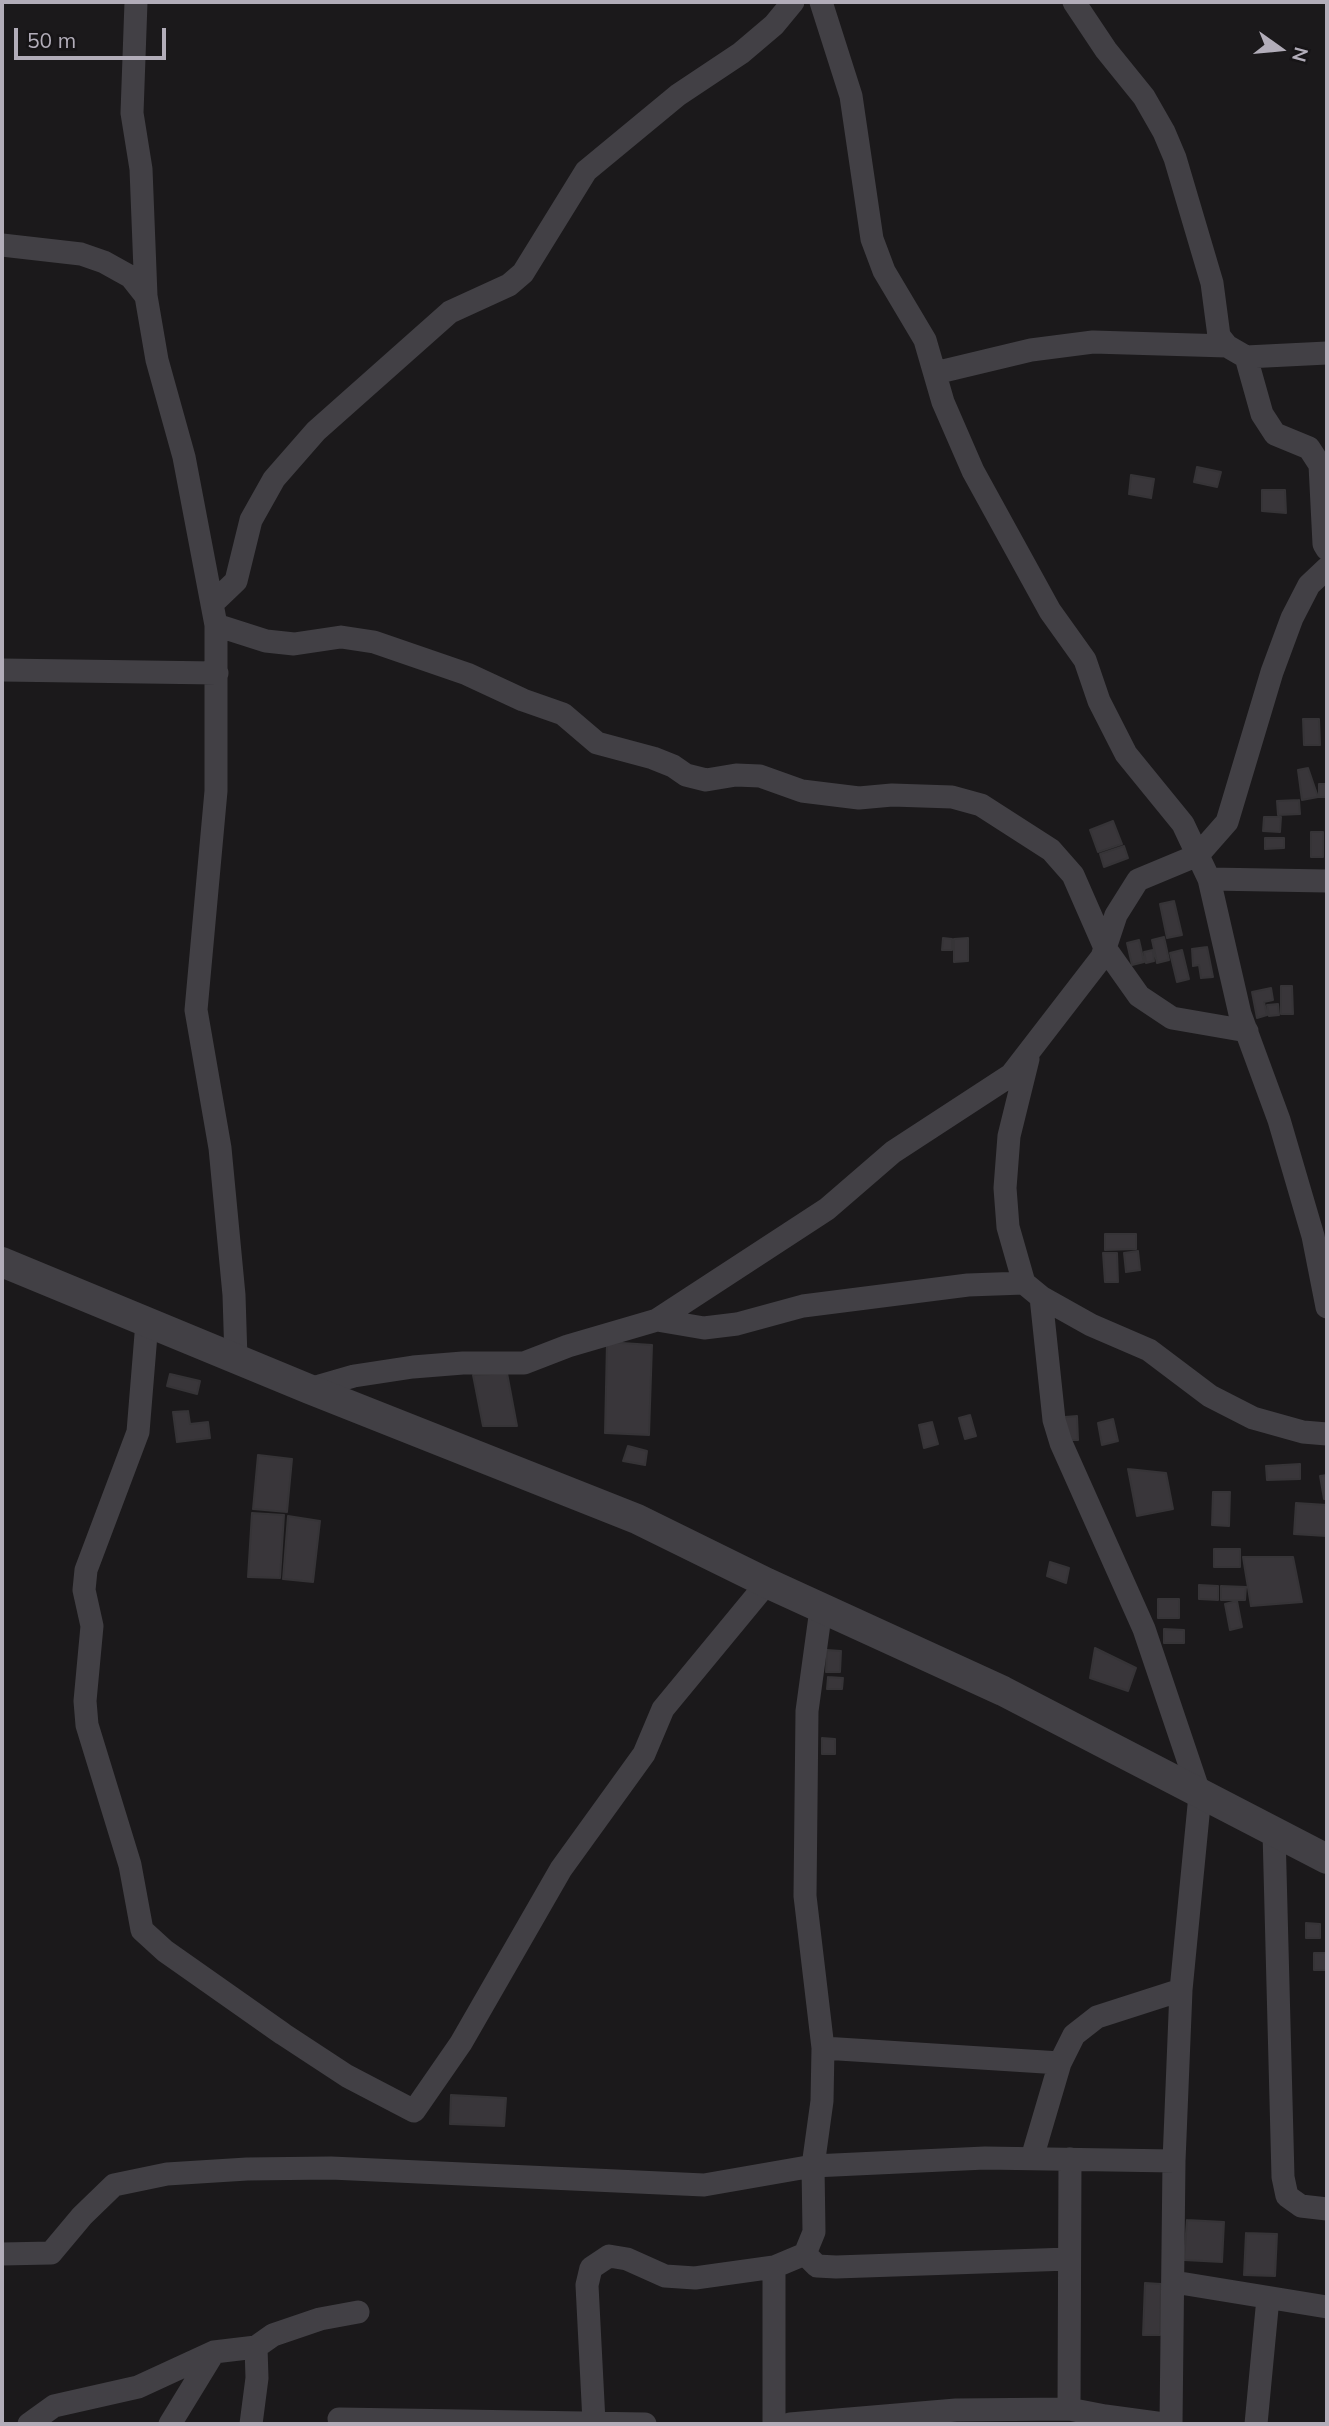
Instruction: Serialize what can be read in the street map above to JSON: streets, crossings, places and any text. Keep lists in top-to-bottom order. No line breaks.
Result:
{"scale_bar":"50 m","north":"right"}
